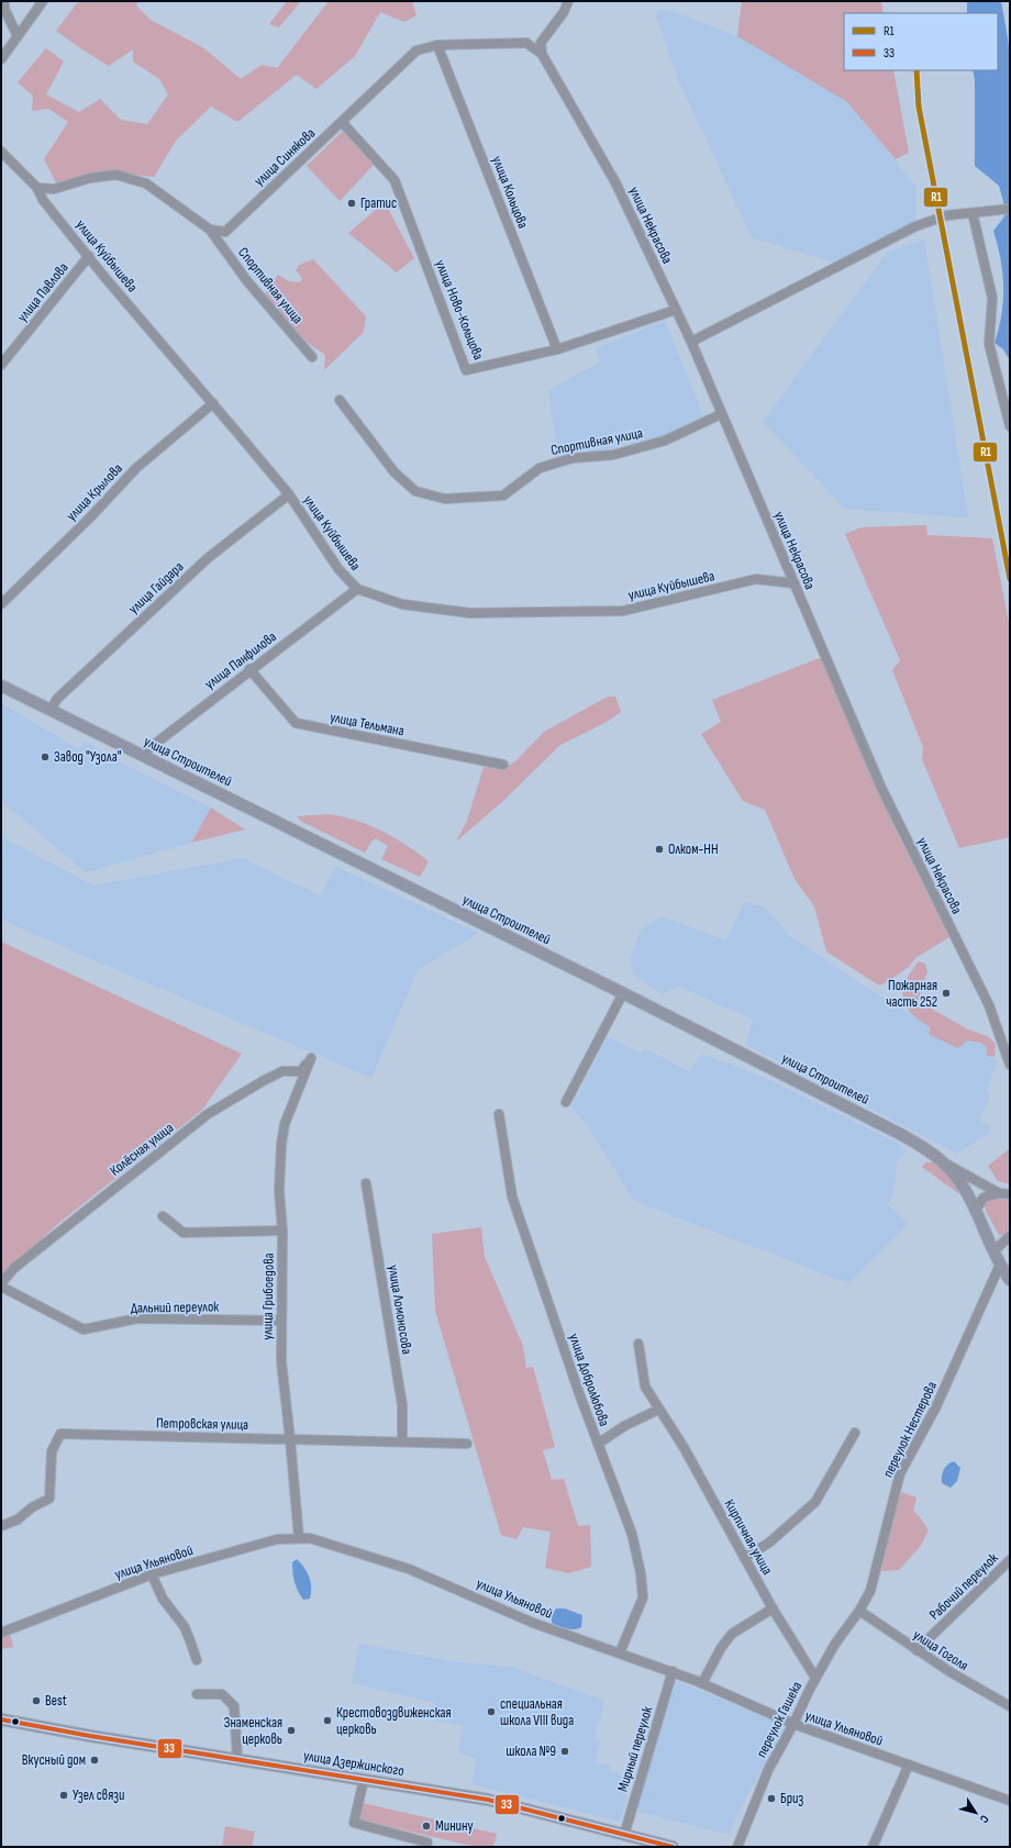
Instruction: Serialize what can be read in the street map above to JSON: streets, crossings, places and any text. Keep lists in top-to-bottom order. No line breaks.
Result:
{"streets":{"main road":["улица Строителей","улица Дзержинского"],"street":["улица Синякова","улица Кольцова","улица Некрасова","улица Куйбышева","Спортивная улица","улица Павлова","улица Ново-Кольцова","улица Крылова","улица Гайдара","улица Панфилова","улица Тельмана","Колёсная улица","улица Грибоедова","Дальний переулок","улица Ломоносова","улица Добролюбова","Петровская улица","переулок Нестерова","Кирпичная улица","улица Ульяновой","Рабочий переулок","улица Гоголя","переулок Гашека","Мирный переулок"]},"crossings":[["улица Синякова","улица Кольцова"],["улица Синякова","улица Некрасова"],["улица Синякова","Спортивная улица"],["улица Синякова","улица Ново-Кольцова"],["улица Кольцова","улица Ново-Кольцова"],["улица Некрасова","улица Куйбышева"],["улица Некрасова","Спортивная улица"],["улица Некрасова","улица Ново-Кольцова"],["улица Куйбышева","улица Павлова"],["улица Куйбышева","улица Крылова"],["улица Куйбышева","улица Гайдара"],["улица Куйбышева","улица Панфилова"],["улица Гайдара","улица Строителей"],["улица Панфилова","улица Тельмана"],["улица Панфилова","улица Строителей"],["улица Строителей","переулок Нестерова"],["Колёсная улица","улица Грибоедова"],["улица Грибоедова","Дальний переулок"],["улица Грибоедова","Петровская улица"],["улица Грибоедова","улица Ульяновой"],["улица Ломоносова","Петровская улица"],["улица Добролюбова","улица Ульяновой"],["переулок Нестерова","улица Гоголя"],["переулок Нестерова","переулок Гашека"],["Кирпичная улица","переулок Гашека"],["улица Ульяновой","переулок Гашека"],["улица Ульяновой","Мирный переулок"],["Рабочий переулок","улица Гоголя"],["улица Гоголя","переулок Гашека"],["Мирный переулок","улица Дзержинского"]],"places":["Гратис","Завод \"Узола\"","Олком-НН","Пожарная часть 252","Best","специальная школа VIII вида","Крестовоздвиженская церковь","Знаменская церковь","школа №9","Вкусный дом","Узел связи","Бриз","Минину"],"lines":["transit line R1","transit line 33"],"legend":["R1","33"],"north":"bottom right"}
